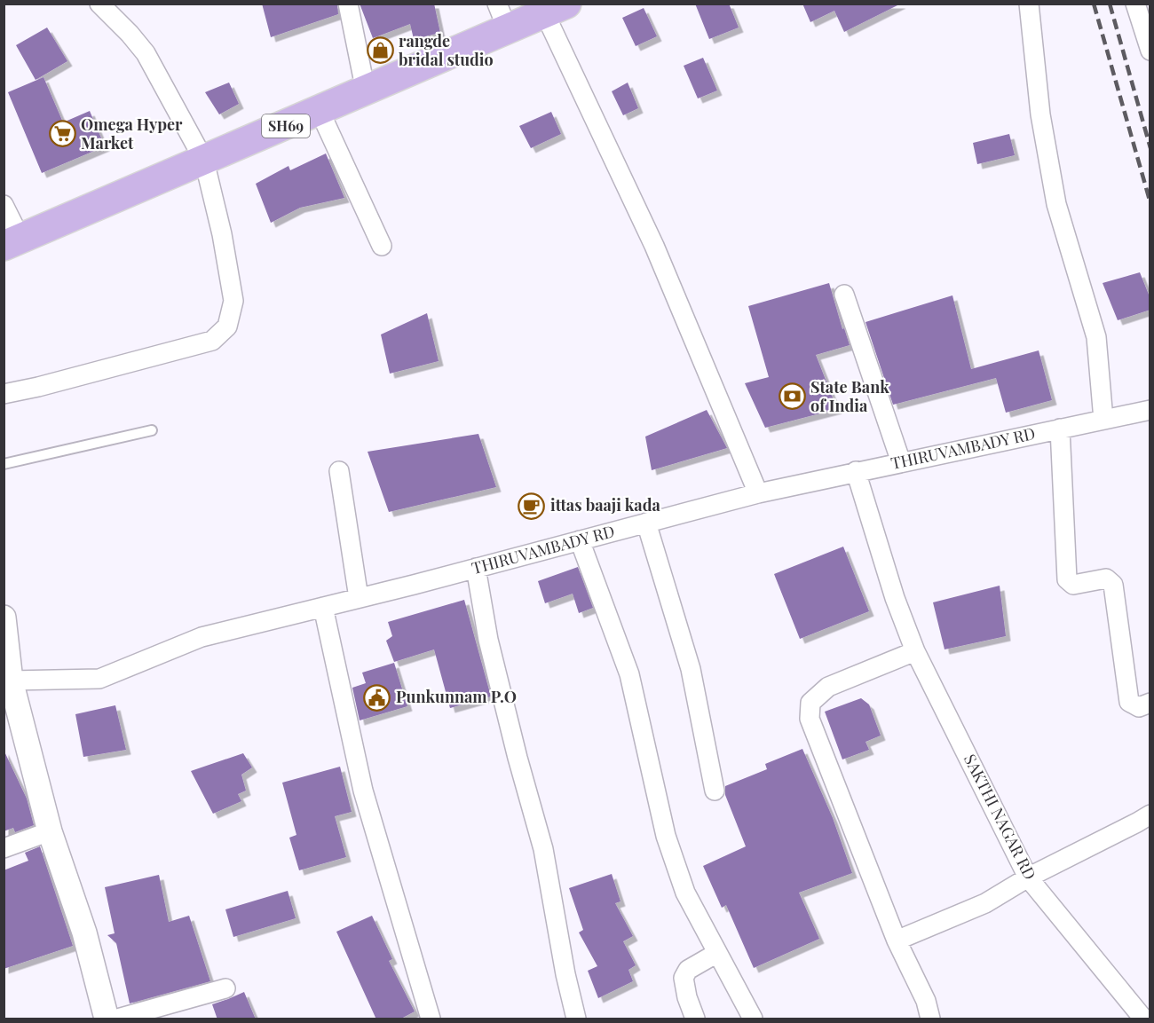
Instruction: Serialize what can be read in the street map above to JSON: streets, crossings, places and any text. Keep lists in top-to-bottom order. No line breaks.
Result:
{"streets":{"main road":["SH69"],"street":["THIRUVAMBADY RD","SAKTHI NAGAR RD"]},"crossings":[["THIRUVAMBADY RD","SAKTHI NAGAR RD"]],"places":{"shop":["rangde bridal studio"],"supermarket":["Omega Hyper Market"],"bank":["State Bank of India"],"cafe":["ittas baaji kada"],"public building":["Punkunnam P.O"]}}
